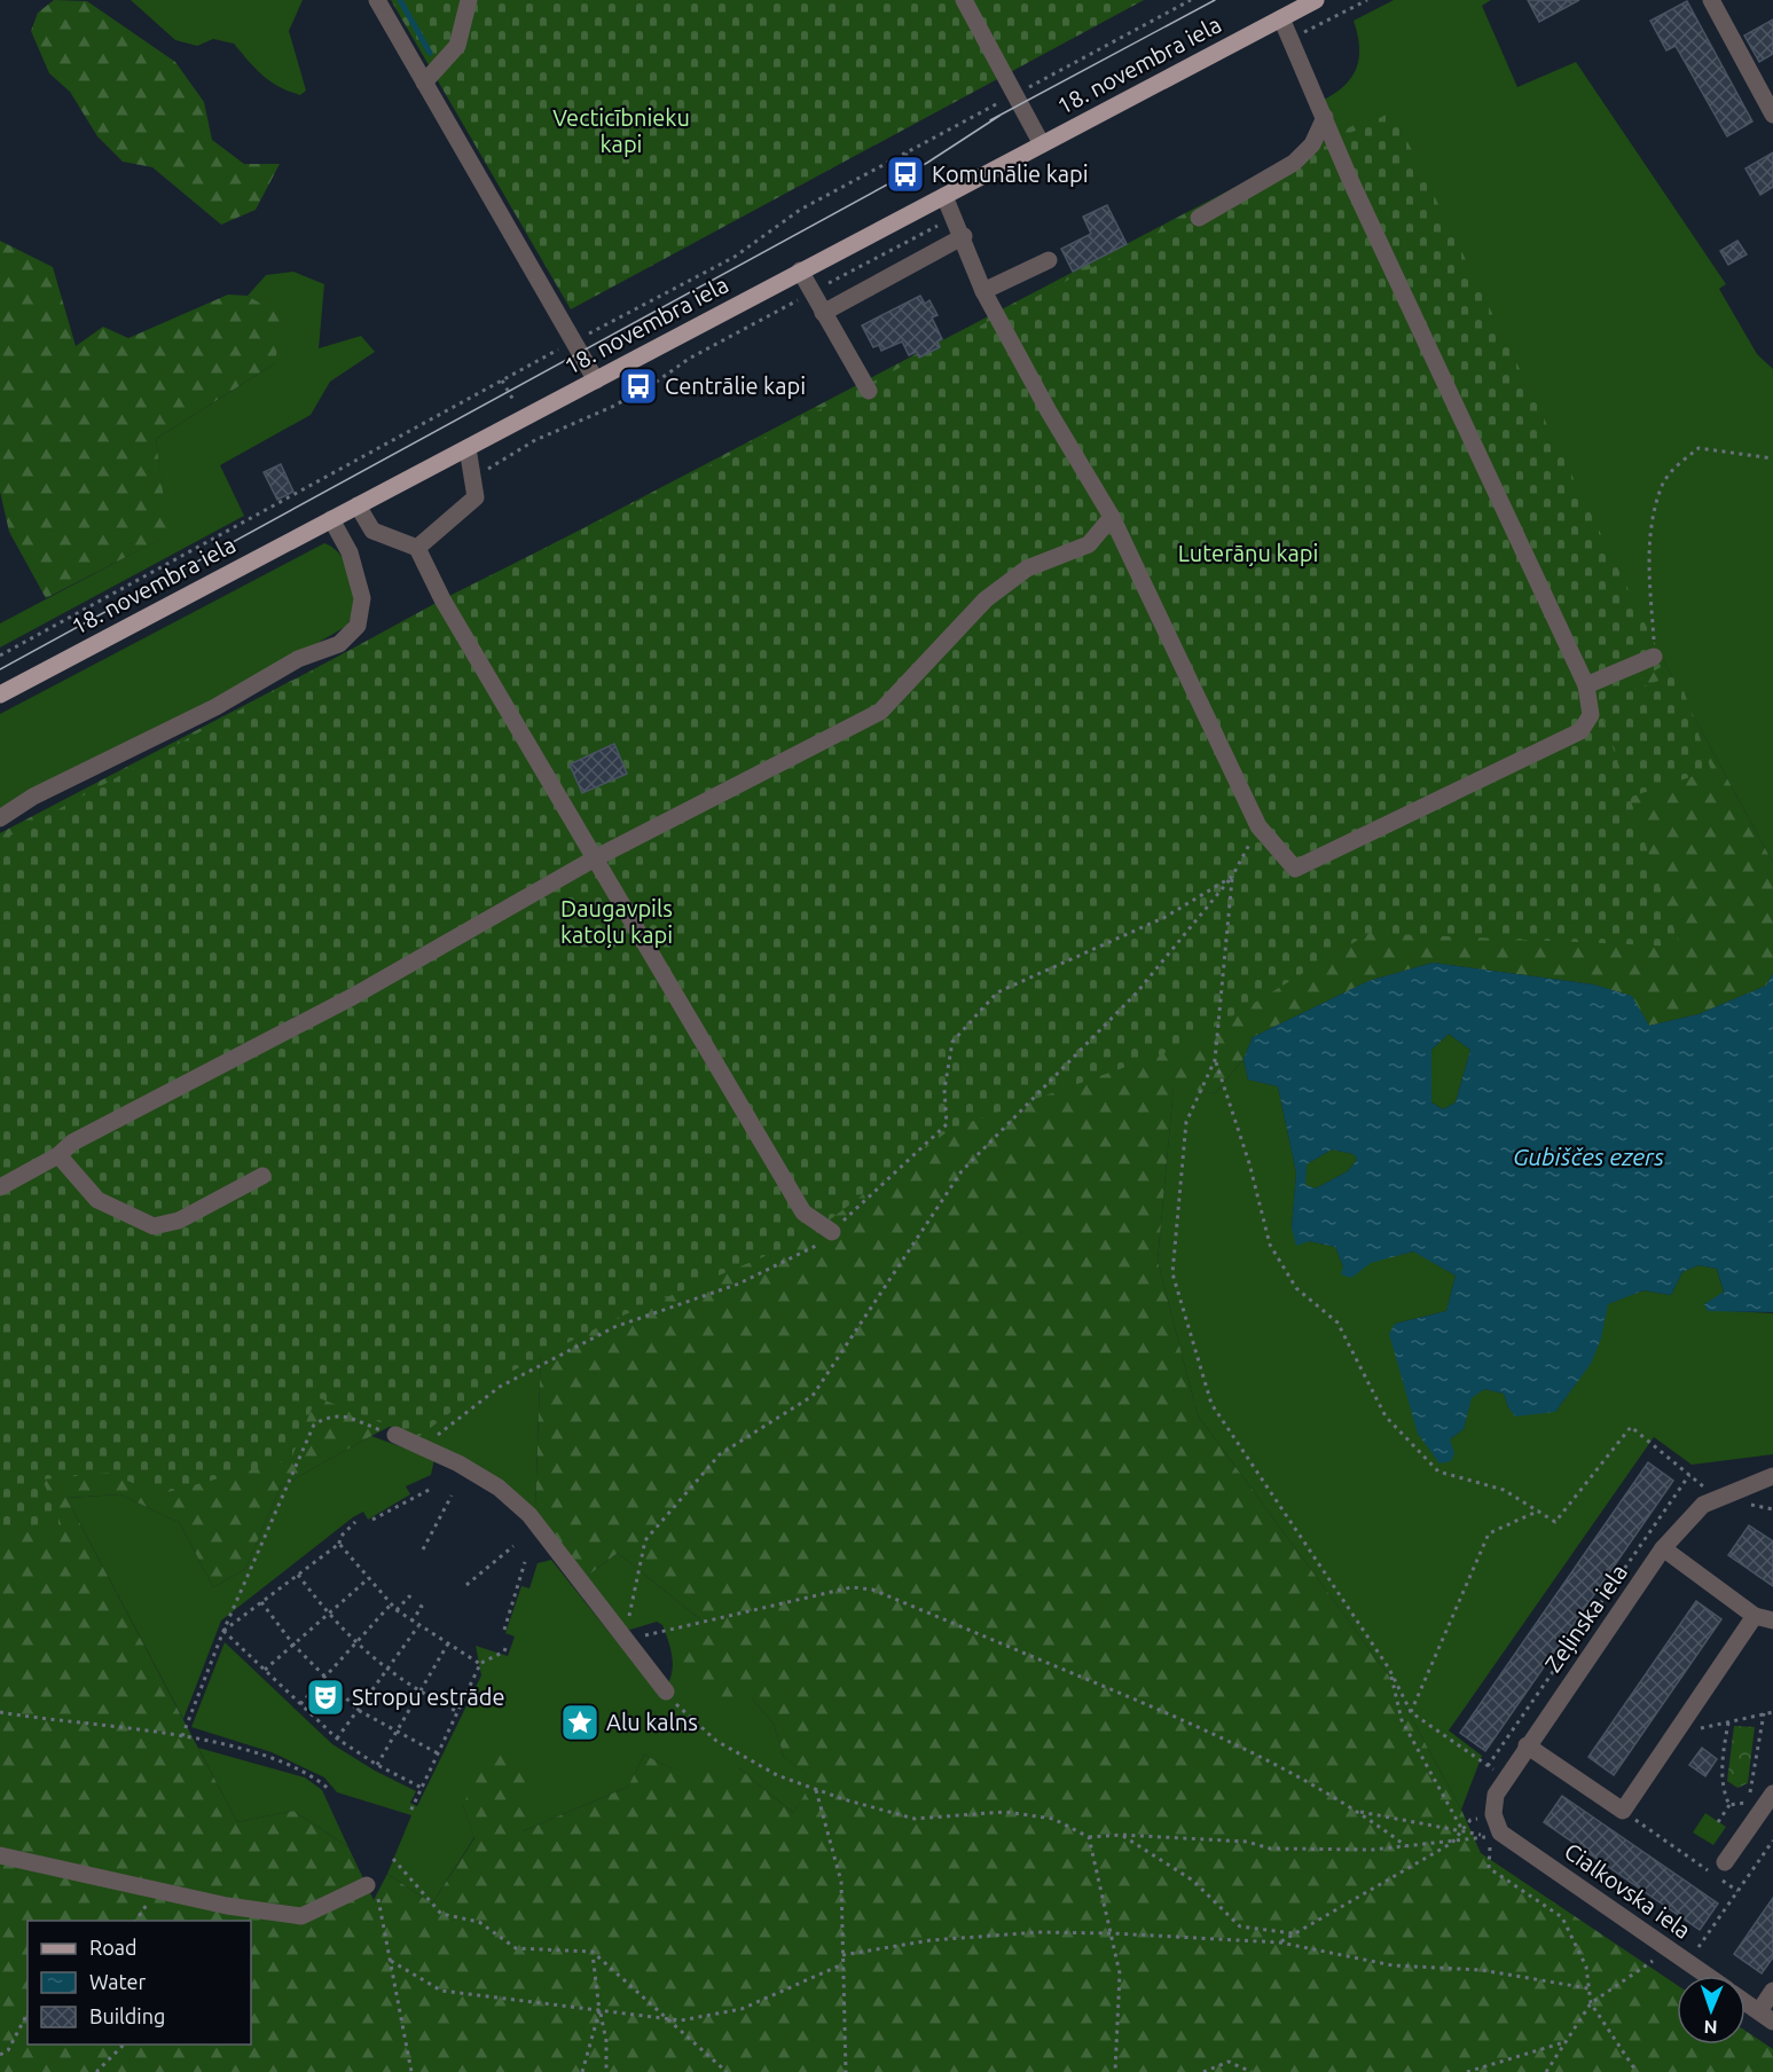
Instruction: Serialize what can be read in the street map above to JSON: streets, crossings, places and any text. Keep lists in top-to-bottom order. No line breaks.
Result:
{"streets":{"main road":["18. novembra iela"],"street":["Zeļinska iela","Cialkovska iela"]},"water":["Gubiščes ezers"],"parks":["Vecticībnieku kapi","Luterāņu kapi","Daugavpils katoļu kapi"],"places":{"bus stop":["Komunālie kapi","Centrālie kapi"],"theatre":["Stropu estrāde"],"place":["Alu kalns"]},"legend":["Road","Water","Building"],"north":"bottom"}
